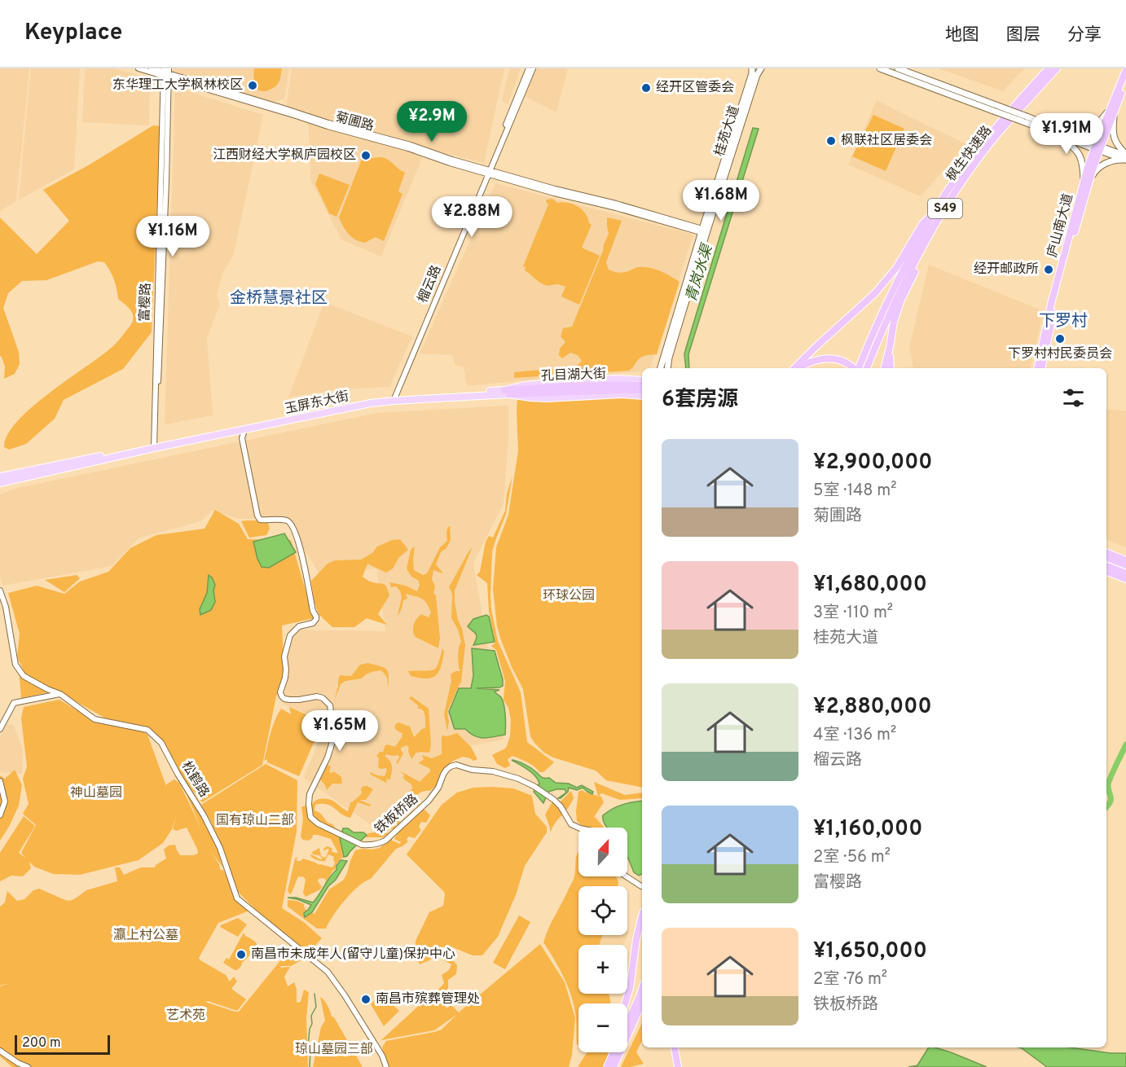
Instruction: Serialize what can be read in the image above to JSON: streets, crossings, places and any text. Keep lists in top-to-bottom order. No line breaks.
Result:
{"streets":{"highway":["枫生快速路","S49","庐山南大道","孔目湖大街"],"main road":["桂苑大道","玉屏东大街"],"street":["菊圃路","榴云路","富樱路","松鹤路","铁板桥路"]},"crossings":[["菊圃路","桂苑大道"],["菊圃路","榴云路"],["菊圃路","富樱路"],["榴云路","玉屏东大街"],["富樱路","玉屏东大街"],["孔目湖大街","玉屏东大街"],["玉屏东大街","铁板桥路"]],"districts":["金桥慧景社区","下罗村"],"water":["青岚水渠"],"parks":["环球公园","神山墓园","国有琼山二部","瀛上村公墓","艺术苑","琼山墓园三部"],"places":["东华理工大学枫林校区","经开区管委会","枫联社区居委会","江西财经大学枫庐园校区","经开邮政所","下罗村村民委员会","南昌市未成年人(留守儿童)保护中心","南昌市殡葬管理处"],"scale_bar":"200 m","north":"top","page":{"header":"Keyplace","nav":["地图","图层","分享"],"price":["¥2.9M","¥1.91M","¥1.68M","¥2.88M","¥1.16M","¥1.65M"],"heading":"6套房源","list":[{"name":"¥2,900,000","note":"5室 · 148 m² · 菊圃路"},{"name":"¥1,680,000","note":"3室 · 110 m² · 桂苑大道"},{"name":"¥2,880,000","note":"4室 · 136 m² · 榴云路"},{"name":"¥1,160,000","note":"2室 · 56 m² · 富樱路"},{"name":"¥1,650,000","note":"2室 · 76 m² · 铁板桥路"}],"map_buttons":["+","−"],"scale":"200 m"}}
